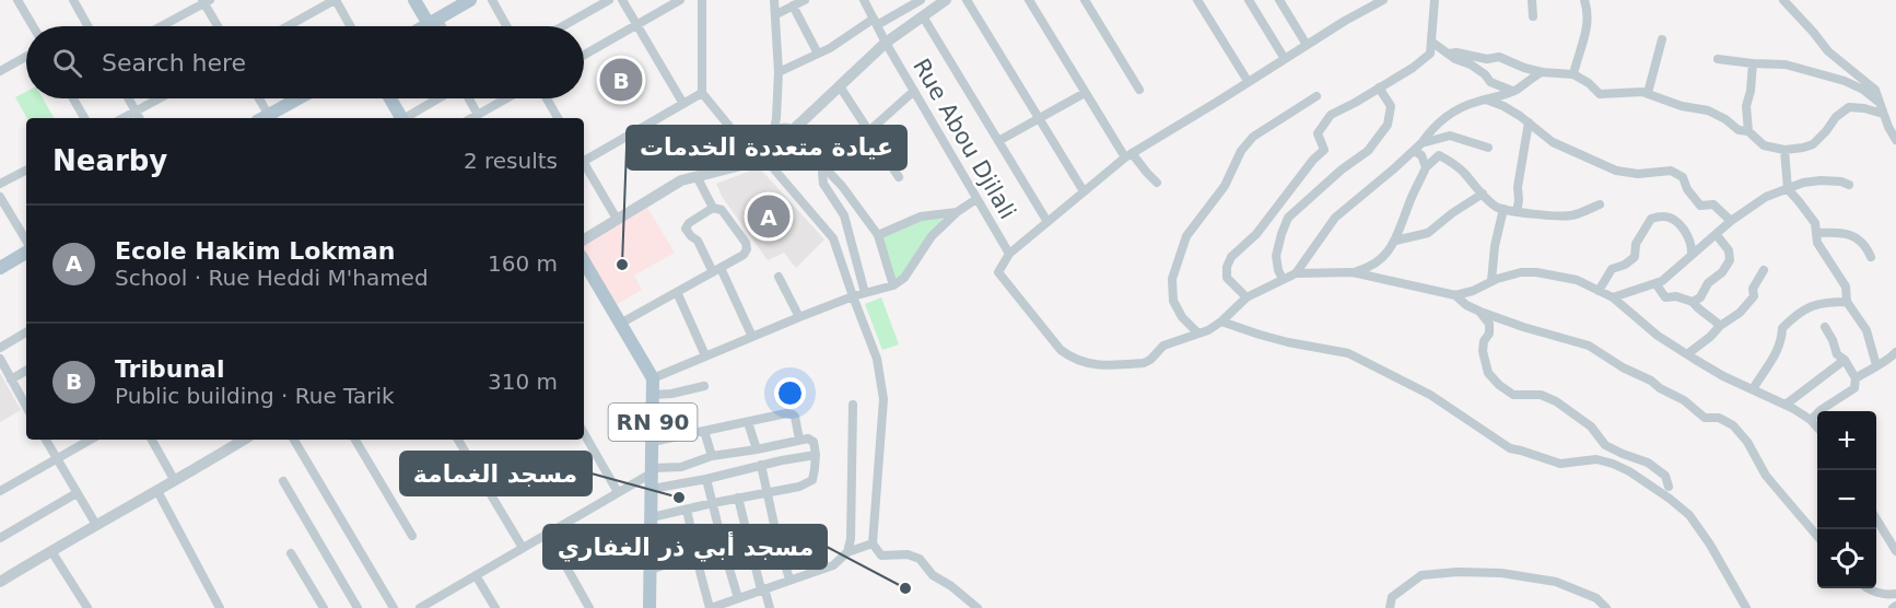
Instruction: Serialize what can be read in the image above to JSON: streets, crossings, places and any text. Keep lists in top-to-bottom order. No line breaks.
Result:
{"streets":{"main road":["RN 90"],"street":["Rue Abou Djilali"]},"places":["عيادة متعددة الخدمات","مسجد الغمامة","مسجد أبي ذر الغفاري"],"page":{"search":"Search here","pins":["B","A"],"heading":["Nearby","2 results"],"list":[{"mark":"A","name":"Ecole Hakim Lokman","note":"School · Rue Heddi M'hamed","value":"160 m"},{"mark":"B","name":"Tribunal","note":"Public building · Rue Tarik","value":"310 m"}],"map_buttons":["+","−"]}}
